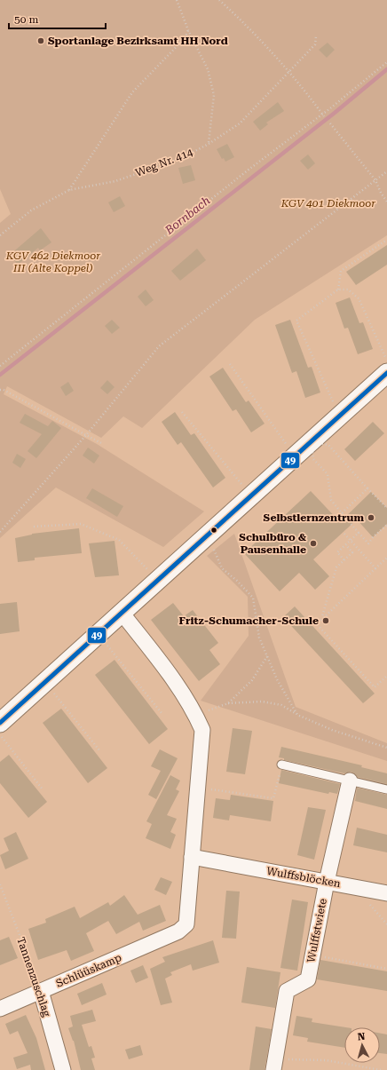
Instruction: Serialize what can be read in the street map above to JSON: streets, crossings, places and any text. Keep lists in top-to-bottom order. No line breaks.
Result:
{"streets":{"street":["Wulffsblöcken","Wulffstwiete","Schlüüskamp","Tannenzuschlag"],"path":["Weg Nr. 414"]},"crossings":[["Wulffsblöcken","Wulffstwiete"],["Wulffsblöcken","Schlüüskamp"],["Schlüüskamp","Tannenzuschlag"]],"water":["Bornbach"],"parks":["KGV 401 Diekmoor","KGV 462 Diekmoor III (Alte Koppel)"],"places":["Sportanlage Bezirksamt HH Nord","Selbstlernzentrum","Schulbüro & Pausenhalle","Fritz-Schumacher-Schule"],"lines":["transit line 49"],"scale_bar":"50 m","north":"top"}
